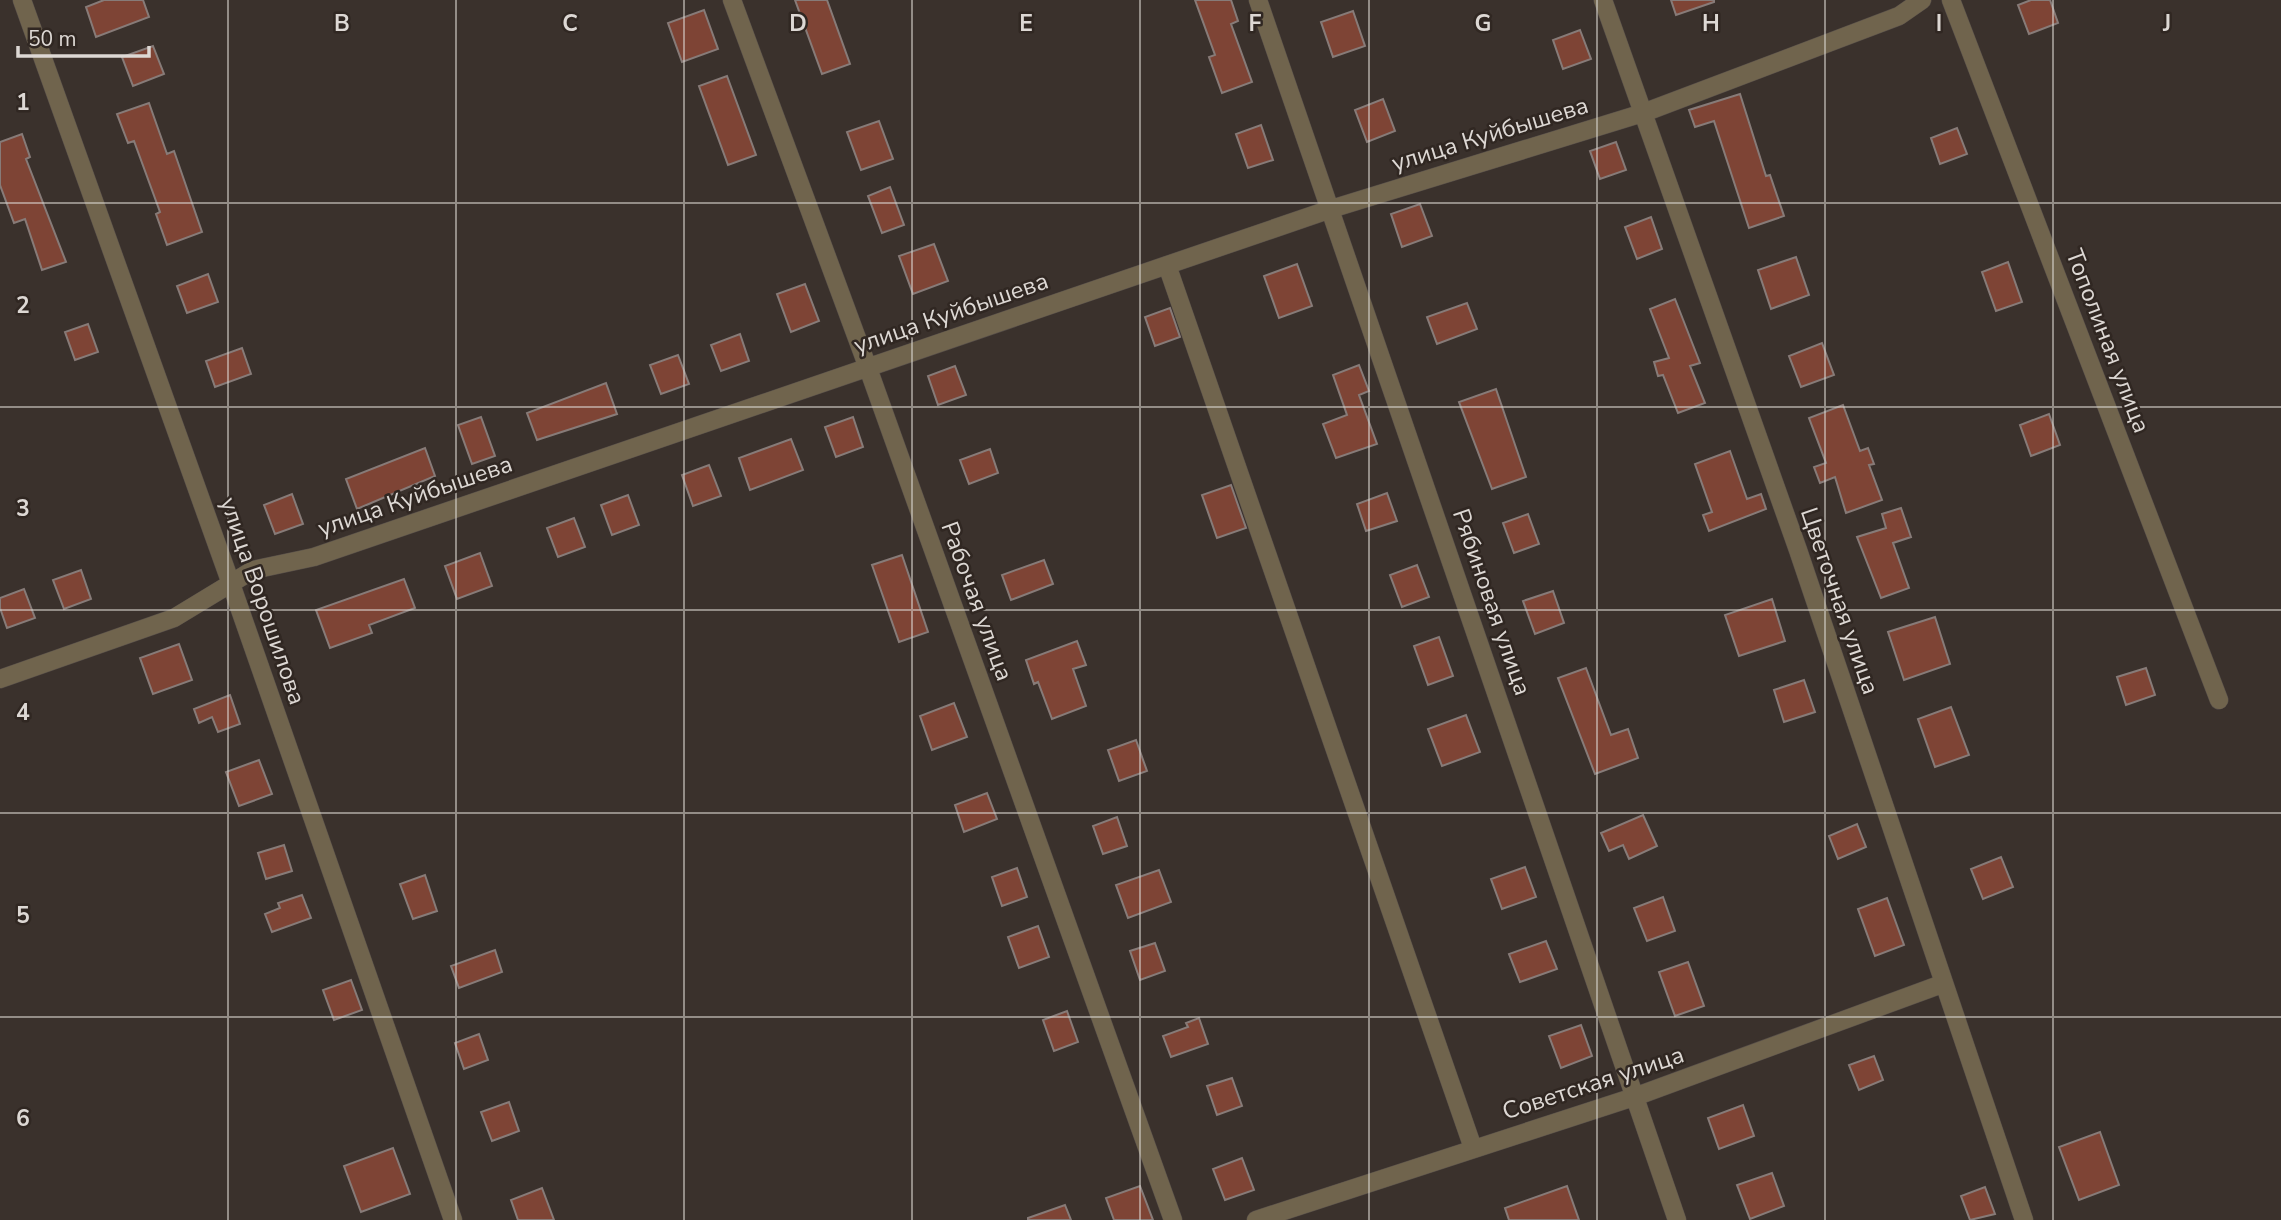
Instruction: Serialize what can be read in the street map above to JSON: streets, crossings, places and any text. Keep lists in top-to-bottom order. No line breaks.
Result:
{"streets":{"street":["улица Куйбышева","Тополиная улица","улица Ворошилова","Рабочая улица","Цветочная улица","Рябиновая улица","Советская улица"]},"crossings":[["улица Куйбышева","улица Ворошилова"],["улица Куйбышева","Рабочая улица"],["улица Куйбышева","Цветочная улица"],["улица Куйбышева","Рябиновая улица"],["Цветочная улица","Советская улица"],["Рябиновая улица","Советская улица"]],"scale_bar":"50 m","grid":{"columns":["B","C","D","E","F","G","H","I","J"],"rows":["1","2","3","4","5","6"]}}
